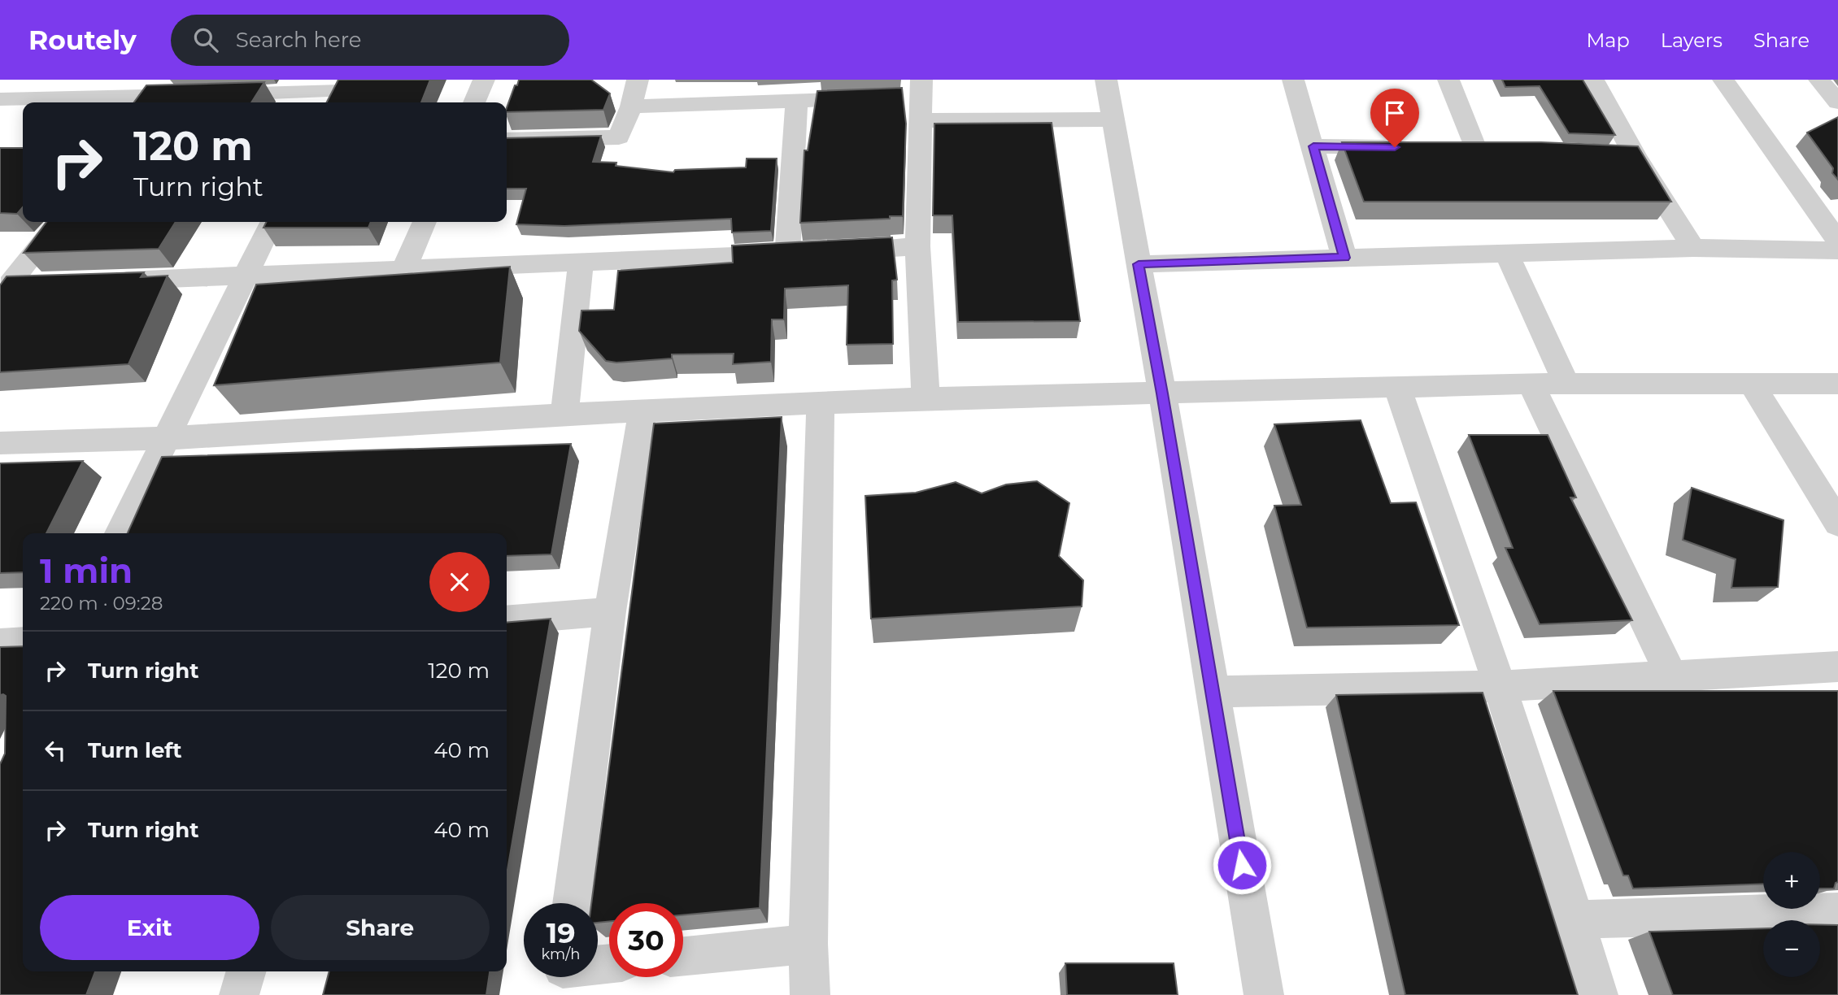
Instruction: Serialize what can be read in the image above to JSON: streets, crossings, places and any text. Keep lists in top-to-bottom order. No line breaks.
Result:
{"page":{"header":"Routely","search":"Search here","nav":["Map","Layers","Share"],"turn":["120 m","Turn right"],"heading":["1 min","220 m · 09:28"],"list":[{"name":"Turn right","value":"120 m"},{"name":"Turn left","value":"40 m"},{"name":"Turn right","value":"40 m"}],"map_buttons":["+","−"],"buttons":["Exit","Share"],"speed":"19 km/h","limit":"30"}}
